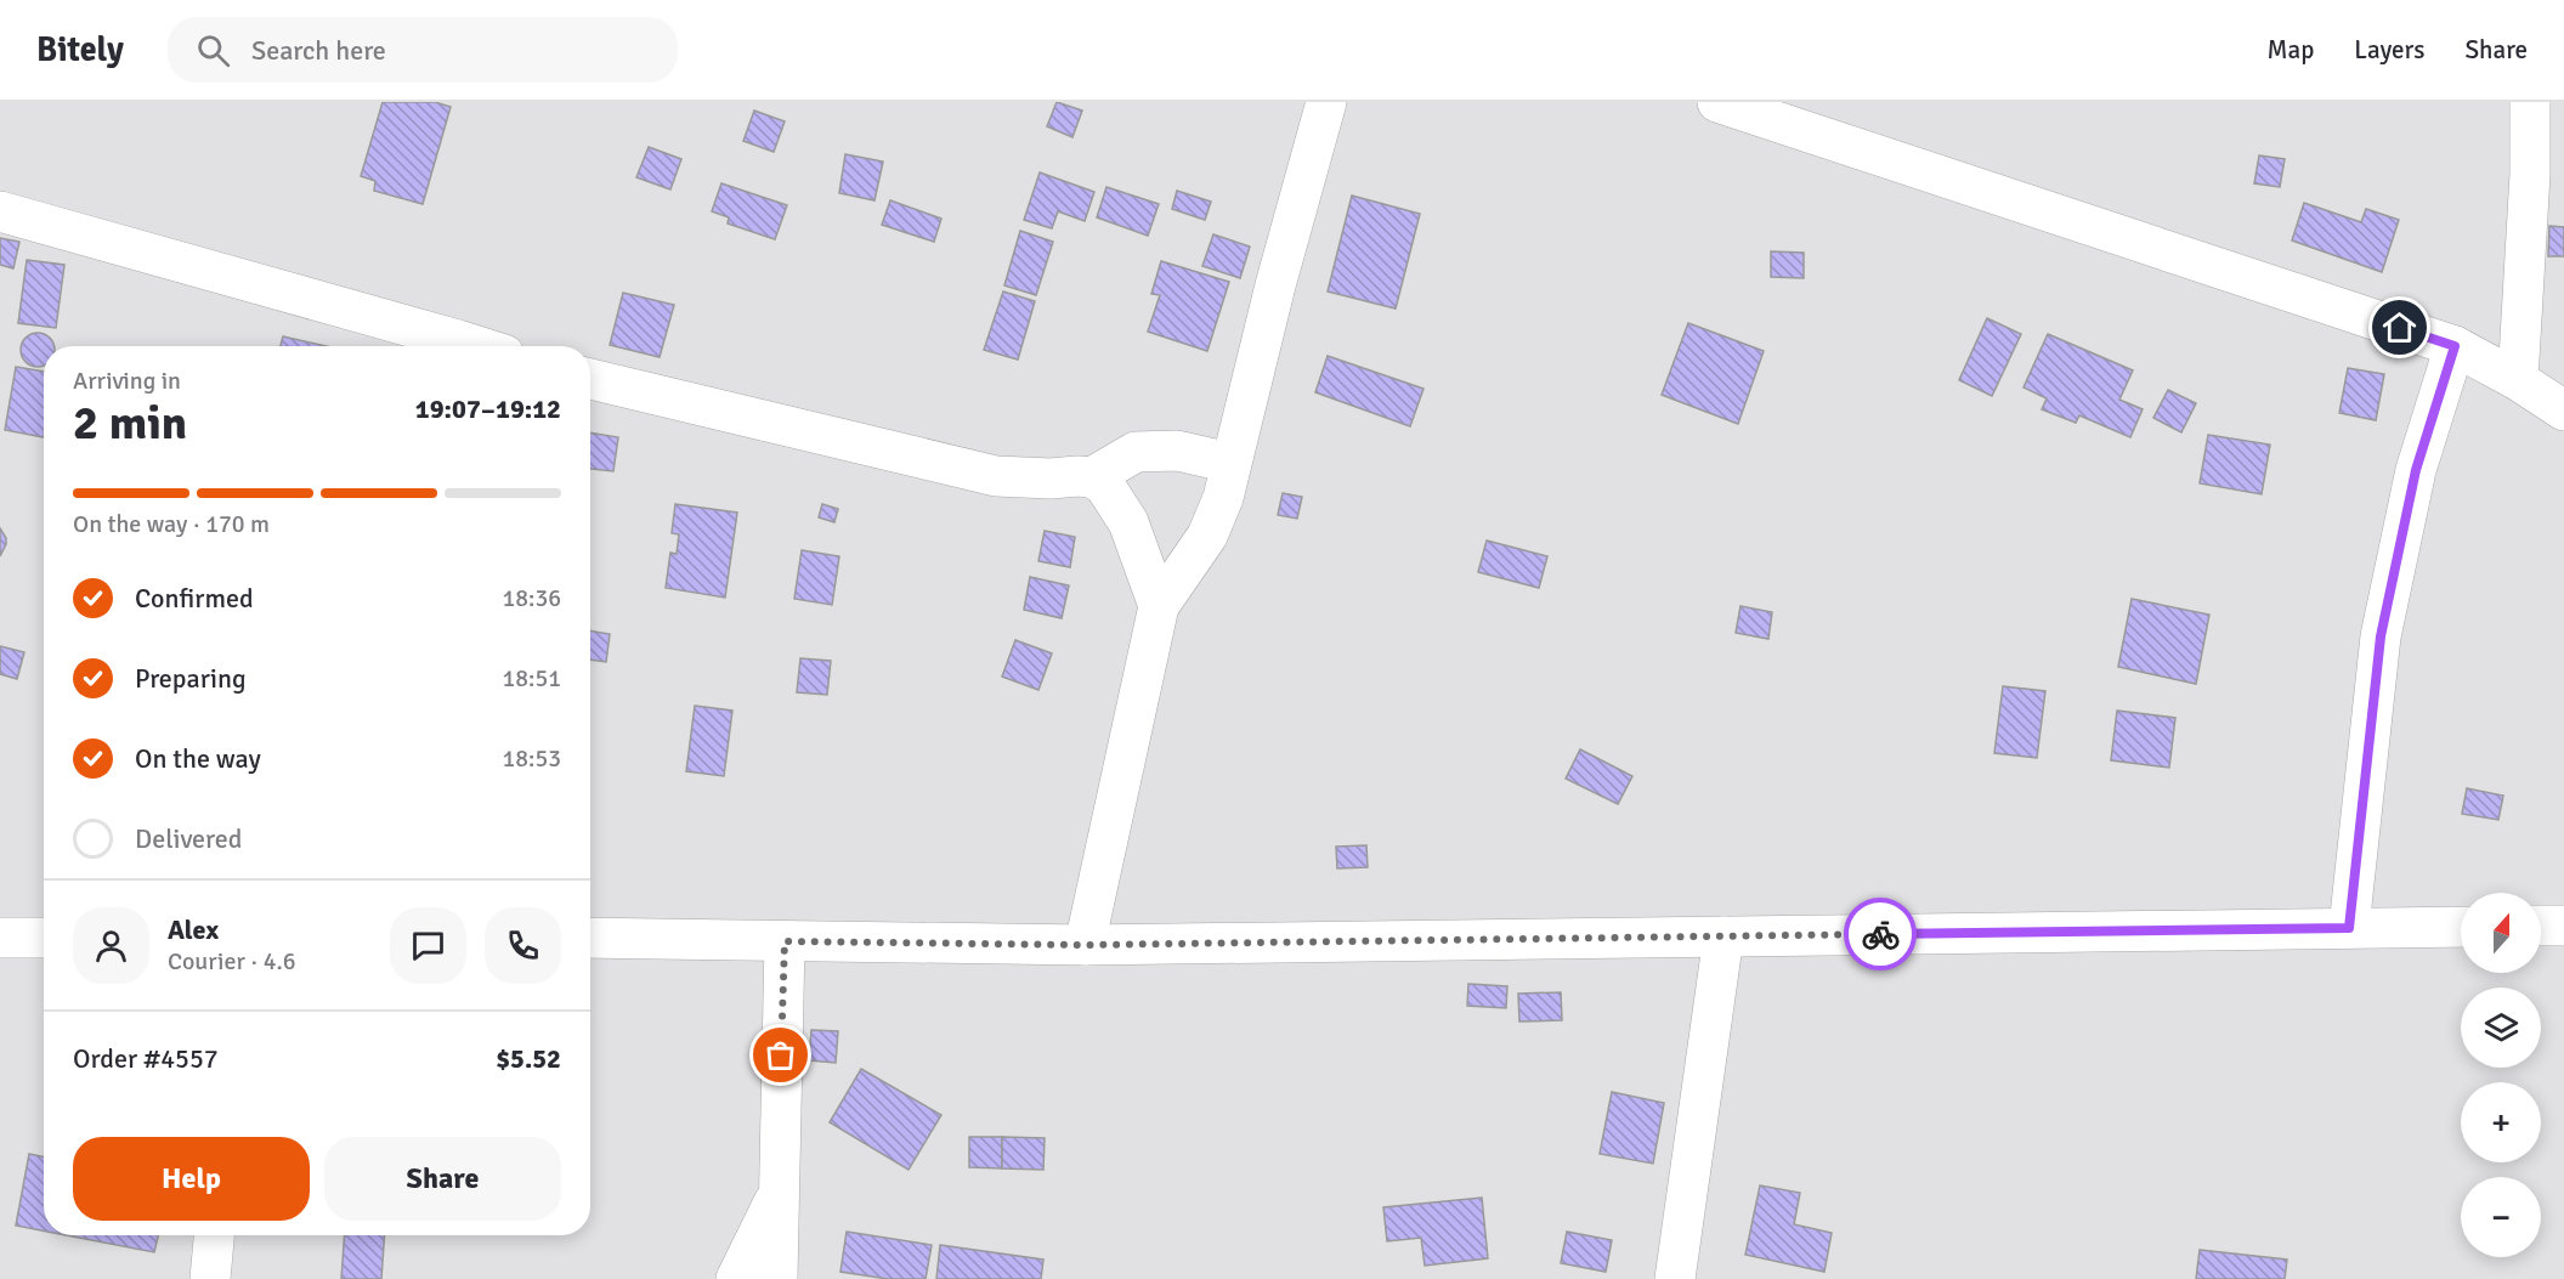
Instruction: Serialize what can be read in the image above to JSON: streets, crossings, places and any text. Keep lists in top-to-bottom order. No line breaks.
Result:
{"north":"top","page":{"header":"Bitely","search":"Search here","nav":["Map","Layers","Share"],"heading":["2 min","Arriving in","19:07–19:12"],"panel":["Alex","Courier · 4.6","Order #4557","$5.52"],"bar":"On the way · 170 m","list":[["Confirmed","18:36"],["Preparing","18:51"],["On the way","18:53"],"Delivered"],"map_buttons":["+","−"],"buttons":["Help","Share"]}}
